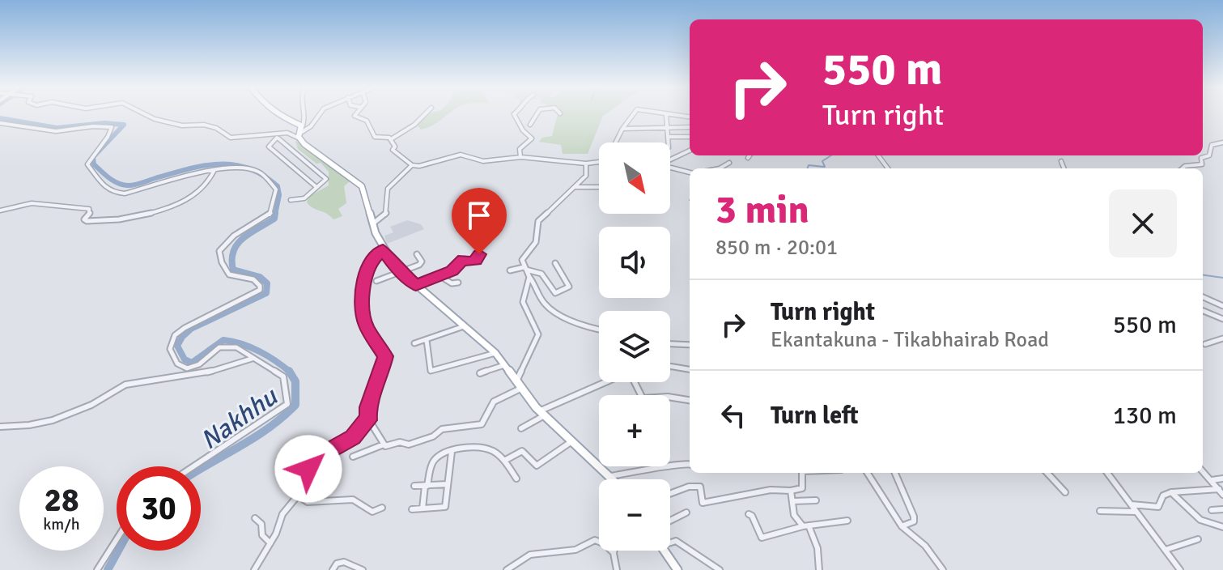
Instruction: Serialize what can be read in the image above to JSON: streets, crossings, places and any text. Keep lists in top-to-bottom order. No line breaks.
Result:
{"water":["Nakhhu"],"north":"bottom right","page":{"turn":["550 m","Turn right"],"map_buttons":["+","−"],"heading":["3 min","850 m · 20:01"],"list":[{"name":"Turn right","note":"Ekantakuna - Tikabhairab Road","value":"550 m"},{"name":"Turn left","value":"130 m"}],"speed":"28 km/h","limit":"30"}}
